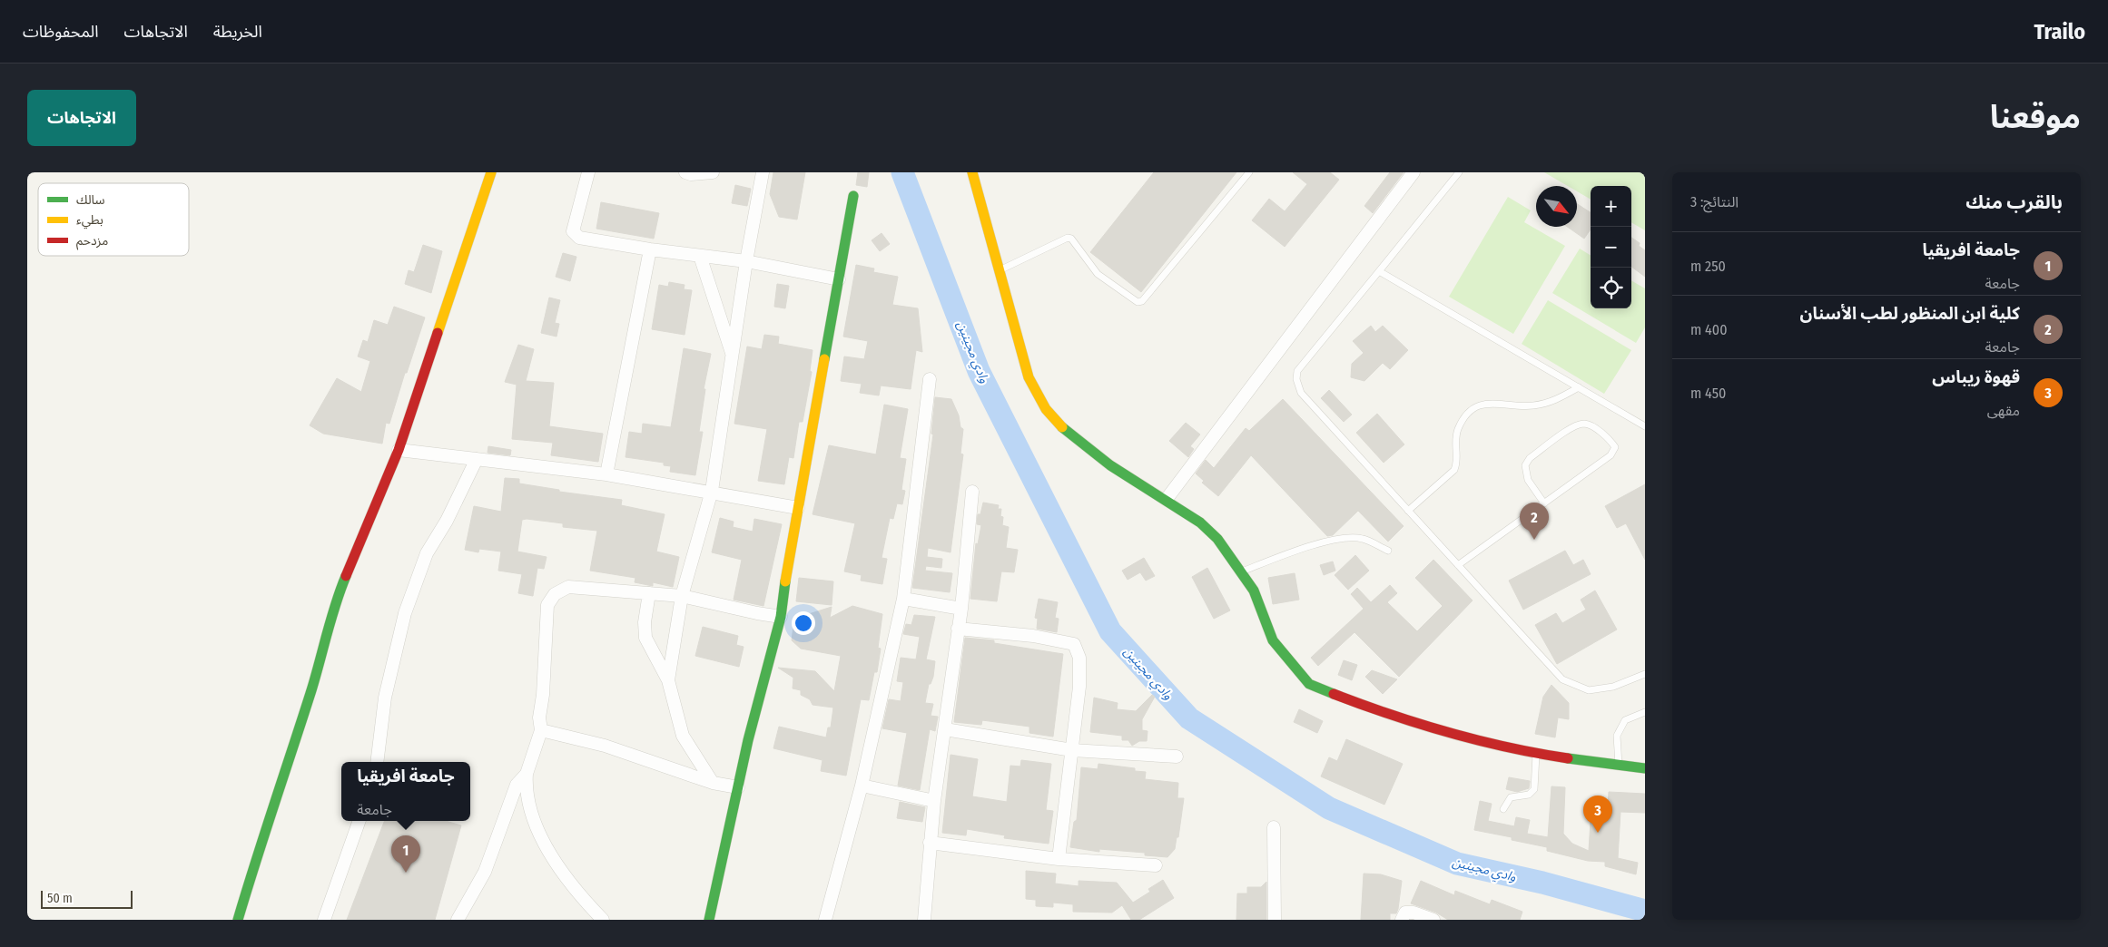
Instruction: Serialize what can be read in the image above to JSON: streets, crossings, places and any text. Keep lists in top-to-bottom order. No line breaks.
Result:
{"water":["وادي مجينين"],"legend":["سالك","بطيء","مزدحم"],"scale_bar":"50 m","north":"bottom right","page":{"header":"Trailo","nav":["الخريطة","الاتجاهات","المحفوظات"],"title":"موقعنا","buttons":"الاتجاهات","heading":["بالقرب منك","النتائج: 3"],"map_buttons":["+","−"],"list":[{"mark":"1","name":"جامعة افريقيا","note":"جامعة","value":"250 m"},{"mark":"2","name":"كلية ابن المنظور لطب الأسنان","note":"جامعة","value":"400 m"},{"mark":"3","name":"قهوة ريباس","note":"مقهى","value":"450 m"}],"pins":["2","3","1"],"popup":["جامعة افريقيا","جامعة"],"scale":"50 m"}}
